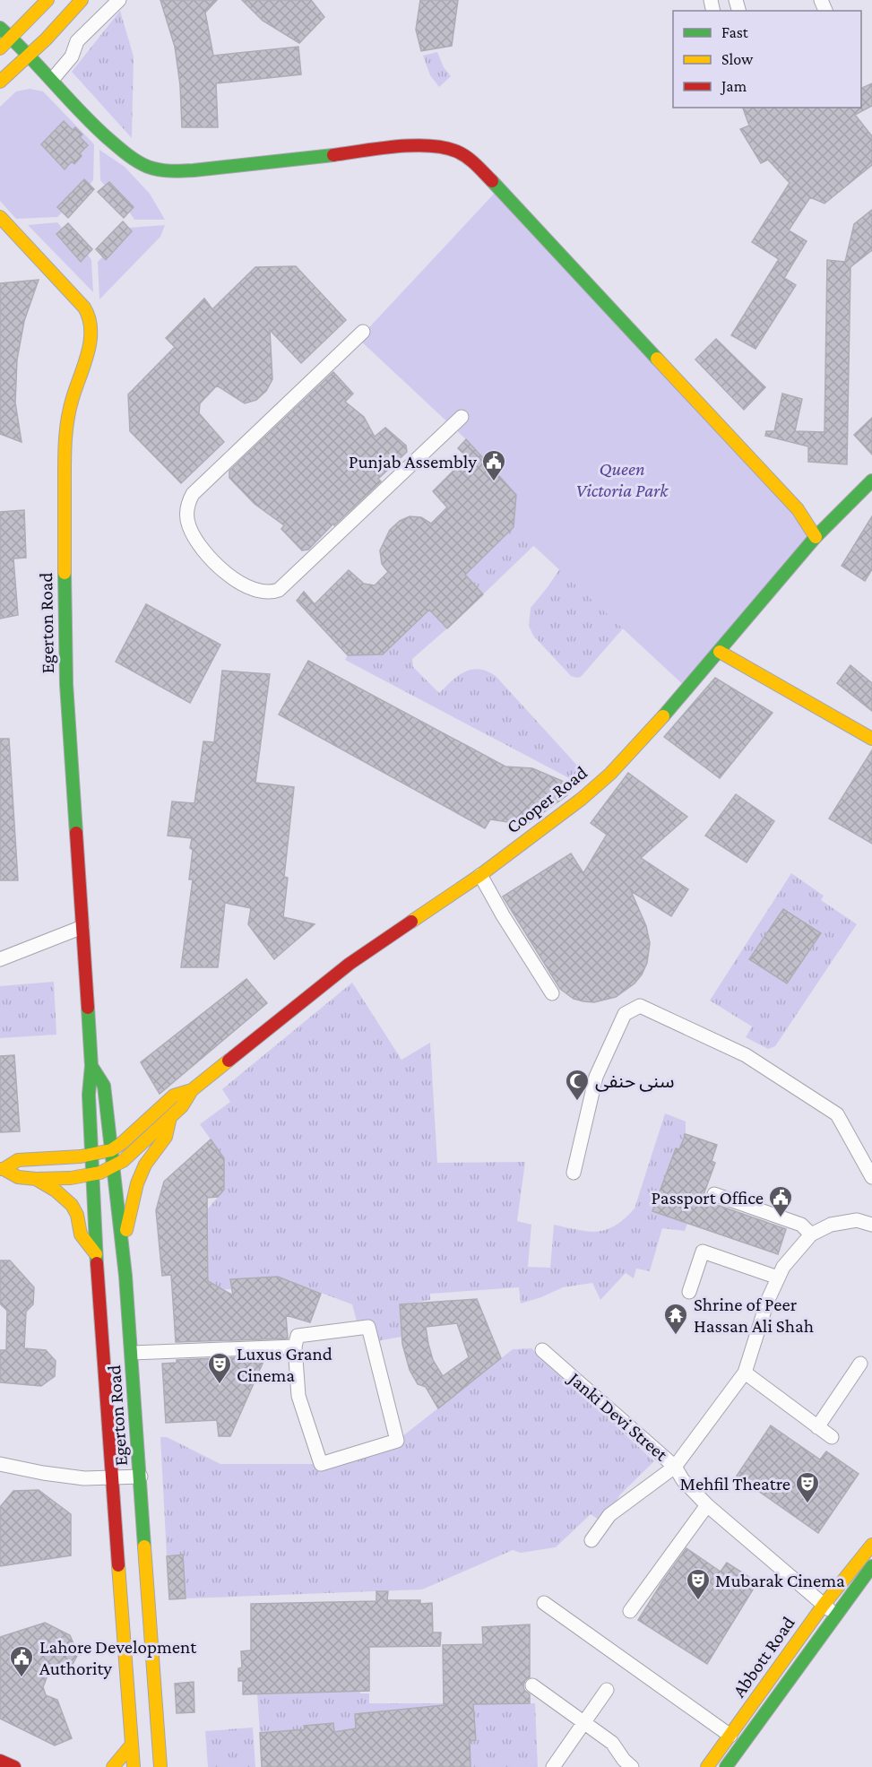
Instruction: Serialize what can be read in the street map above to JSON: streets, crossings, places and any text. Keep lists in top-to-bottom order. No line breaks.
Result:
{"streets":{"main road":["Egerton Road","Cooper Road","Abbott Road"],"street":["Janki Devi Street"]},"crossings":[["Egerton Road","Cooper Road"],["Janki Devi Street","Abbott Road"]],"parks":["Queen Victoria Park"],"places":{"public building":["Punjab Assembly","Passport Office","Lahore Development Authority"],"mosque":["سنی حنفی"],"temple":["Shrine of Peer Hassan Ali Shah"],"theatre":["Luxus Grand Cinema","Mehfil Theatre","Mubarak Cinema"]},"legend":["Fast","Slow","Jam"]}
